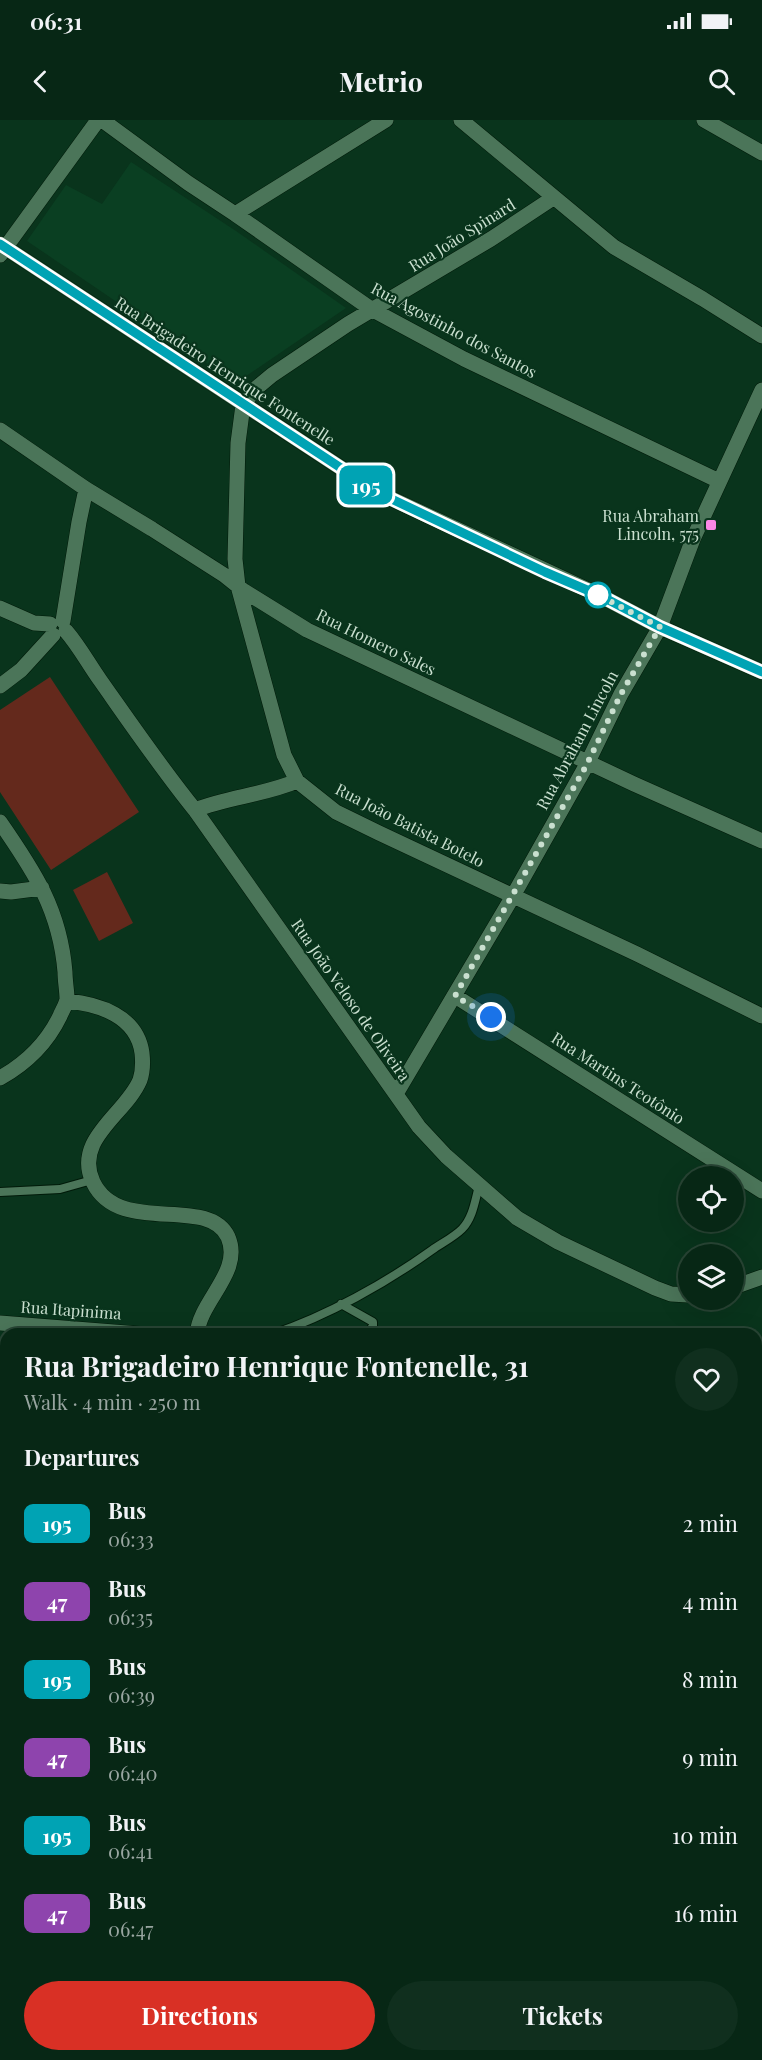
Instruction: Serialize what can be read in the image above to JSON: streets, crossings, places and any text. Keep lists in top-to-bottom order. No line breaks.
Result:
{"streets":{"street":["Rua João Spinard","Rua Agostinho dos Santos","Rua Brigadeiro Henrique Fontenelle","Rua Homero Sales","Rua Abraham Lincoln","Rua João Batista Botelo","Rua João Veloso de Oliveira","Rua Martins Teotônio","Rua Itapinima"]},"crossings":[["Rua João Spinard","Rua Agostinho dos Santos"],["Rua João Spinard","Rua Brigadeiro Henrique Fontenelle"],["Rua João Spinard","Rua João Batista Botelo"],["Rua Agostinho dos Santos","Rua Abraham Lincoln"],["Rua Brigadeiro Henrique Fontenelle","Rua Abraham Lincoln"],["Rua Brigadeiro Henrique Fontenelle","Rua João Batista Botelo"],["Rua Homero Sales","Rua Abraham Lincoln"],["Rua Homero Sales","Rua João Batista Botelo"],["Rua Abraham Lincoln","Rua João Batista Botelo"],["Rua Abraham Lincoln","Rua João Veloso de Oliveira"],["Rua Abraham Lincoln","Rua Martins Teotônio"]],"places":{"transit":["Rua Abraham Lincoln, 575"]},"lines":["bus line 195"],"page":{"status":"06:31","header":"Metrio","on_map":"195","heading":[["Rua Brigadeiro Henrique Fontenelle, 31","Walk · 4 min · 250 m"],"Departures"],"list":[{"mark":"195","name":"Bus","note":"06:33","value":"2 min"},{"mark":"47","name":"Bus","note":"06:35","value":"4 min"},{"mark":"195","name":"Bus","note":"06:39","value":"8 min"},{"mark":"47","name":"Bus","note":"06:40","value":"9 min"},{"mark":"195","name":"Bus","note":"06:41","value":"10 min"},{"mark":"47","name":"Bus","note":"06:47","value":"16 min"}],"buttons":["Directions","Tickets"]}}
